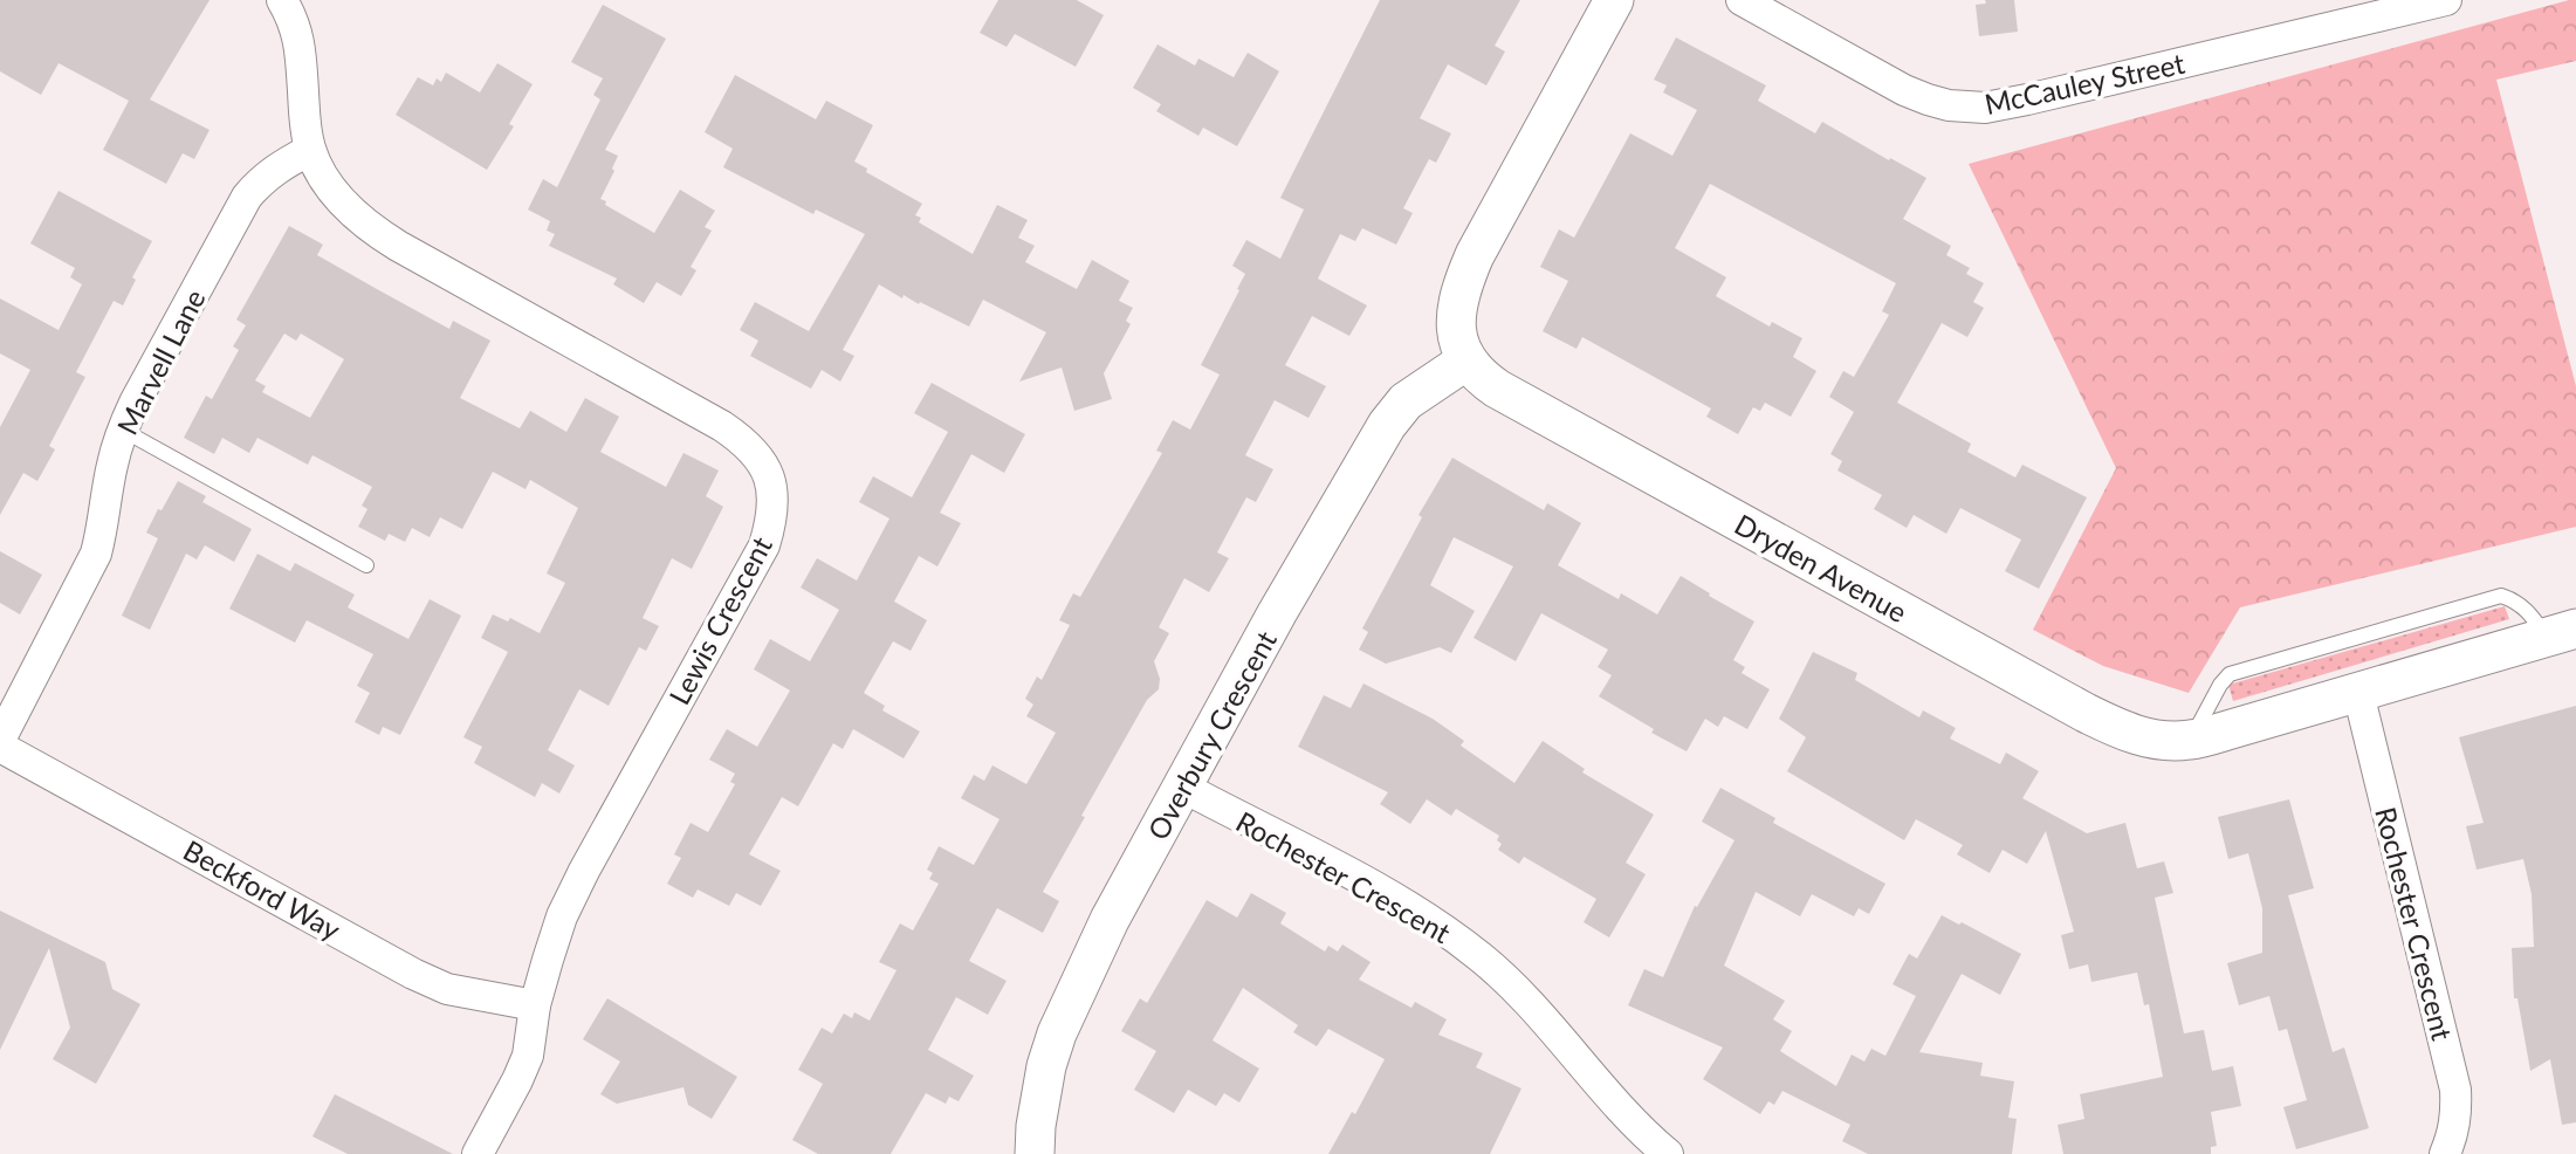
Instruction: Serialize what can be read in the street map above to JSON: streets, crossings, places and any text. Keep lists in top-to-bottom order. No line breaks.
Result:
{"streets":{"street":["McCauley Street","Marvell Lane","Dryden Avenue","Lewis Crescent","Overbury Crescent","Rochester Crescent","Beckford Way"]},"crossings":[["Marvell Lane","Lewis Crescent"],["Dryden Avenue","Overbury Crescent"],["Dryden Avenue","Rochester Crescent"],["Lewis Crescent","Beckford Way"],["Overbury Crescent","Rochester Crescent"]]}
